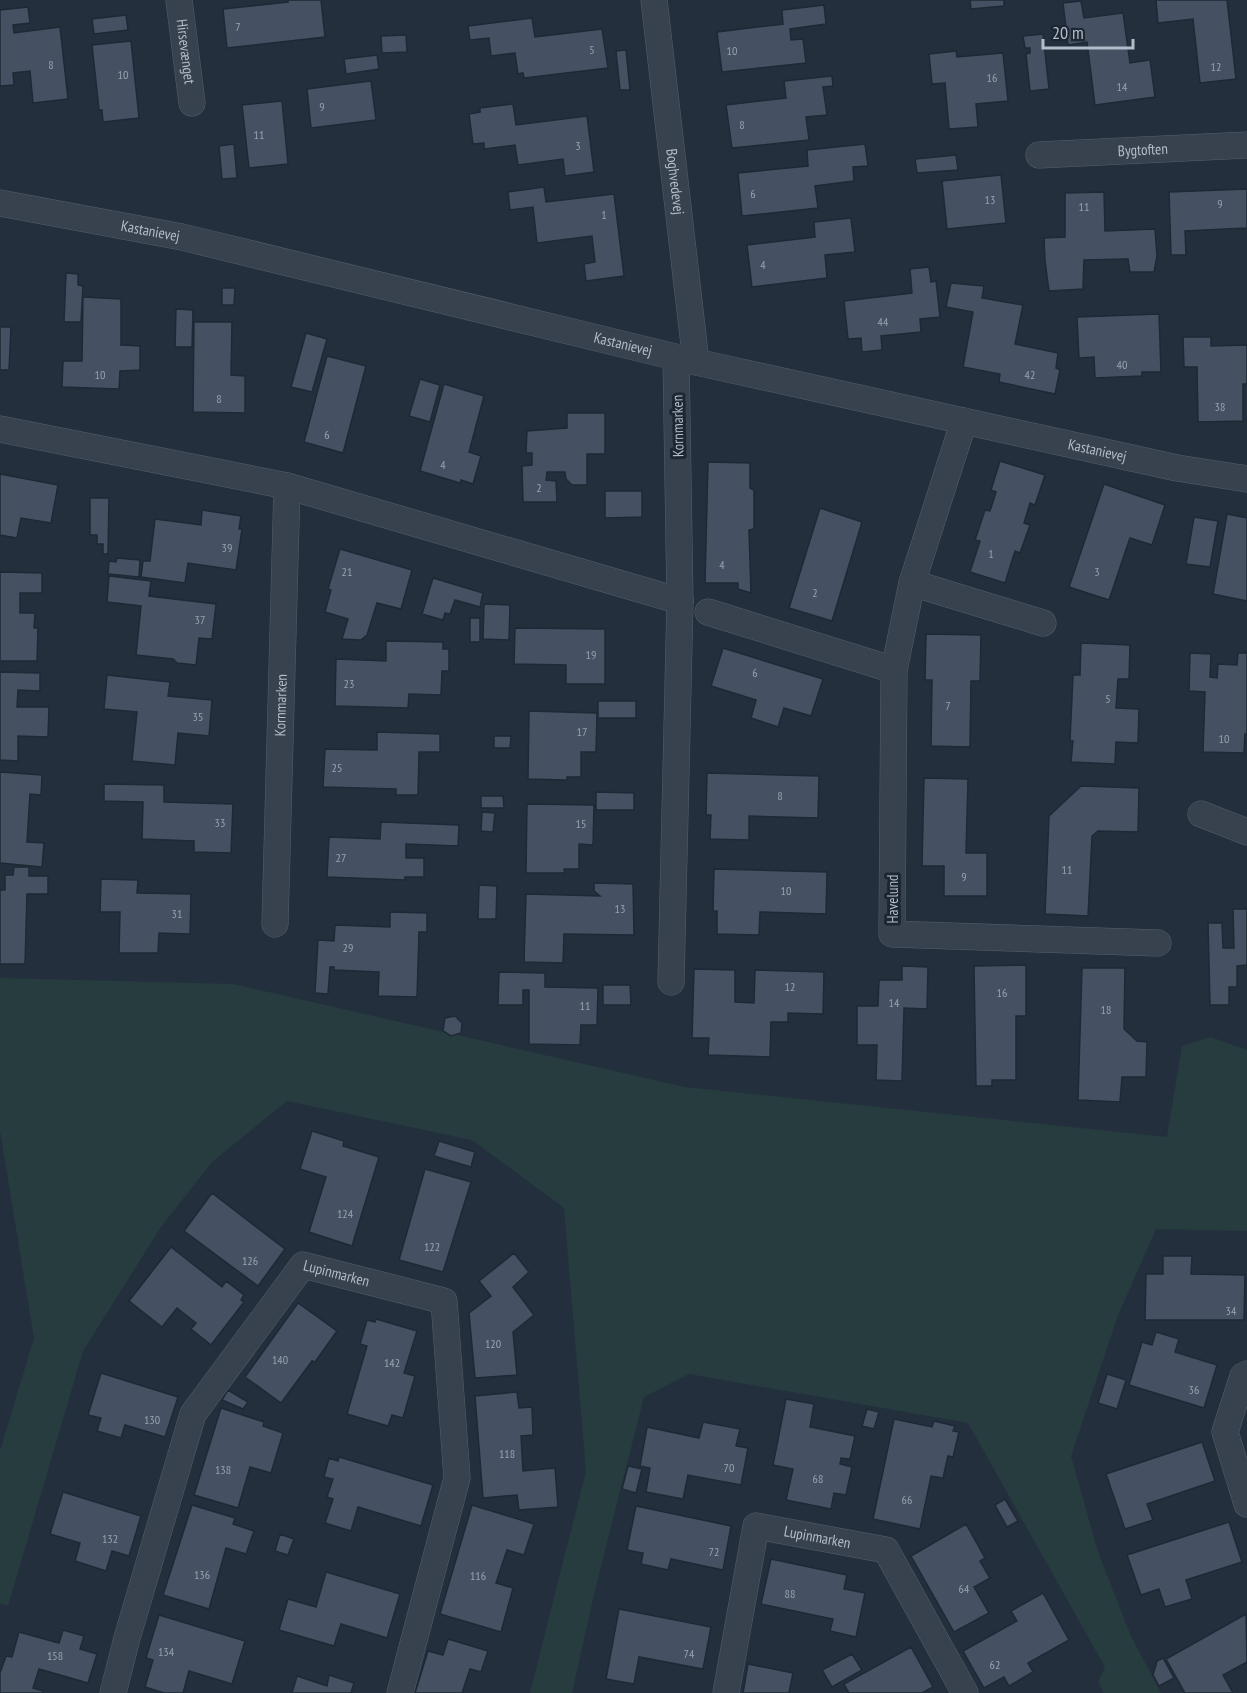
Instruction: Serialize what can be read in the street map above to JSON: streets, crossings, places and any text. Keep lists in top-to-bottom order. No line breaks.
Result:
{"streets":{"street":["Hirsevænget","Bygtoften","Boghvedevej","Kastanievej","Kornmarken","Havelund","Lupinmarken"]},"crossings":[["Boghvedevej","Kastanievej"],["Boghvedevej","Kornmarken"],["Kastanievej","Kornmarken"],["Kastanievej","Havelund"]],"house_numbers":["7","5","10","8","12","10","16","14","9","8","11","3","6","13","9","11","1","4","44","40","10","42","8","38","6","4","2","39","1","4","21","3","2","37","19","6","23","5","7","35","17","10","25","8","33","15","27","11","9","10","13","31","29","12","16","14","11","18","124","122","126","34","120","140","142","36","130","118","70","138","68","66","132","72","136","116","64","88","134","74","158","62"],"scale_bar":"20 m"}
